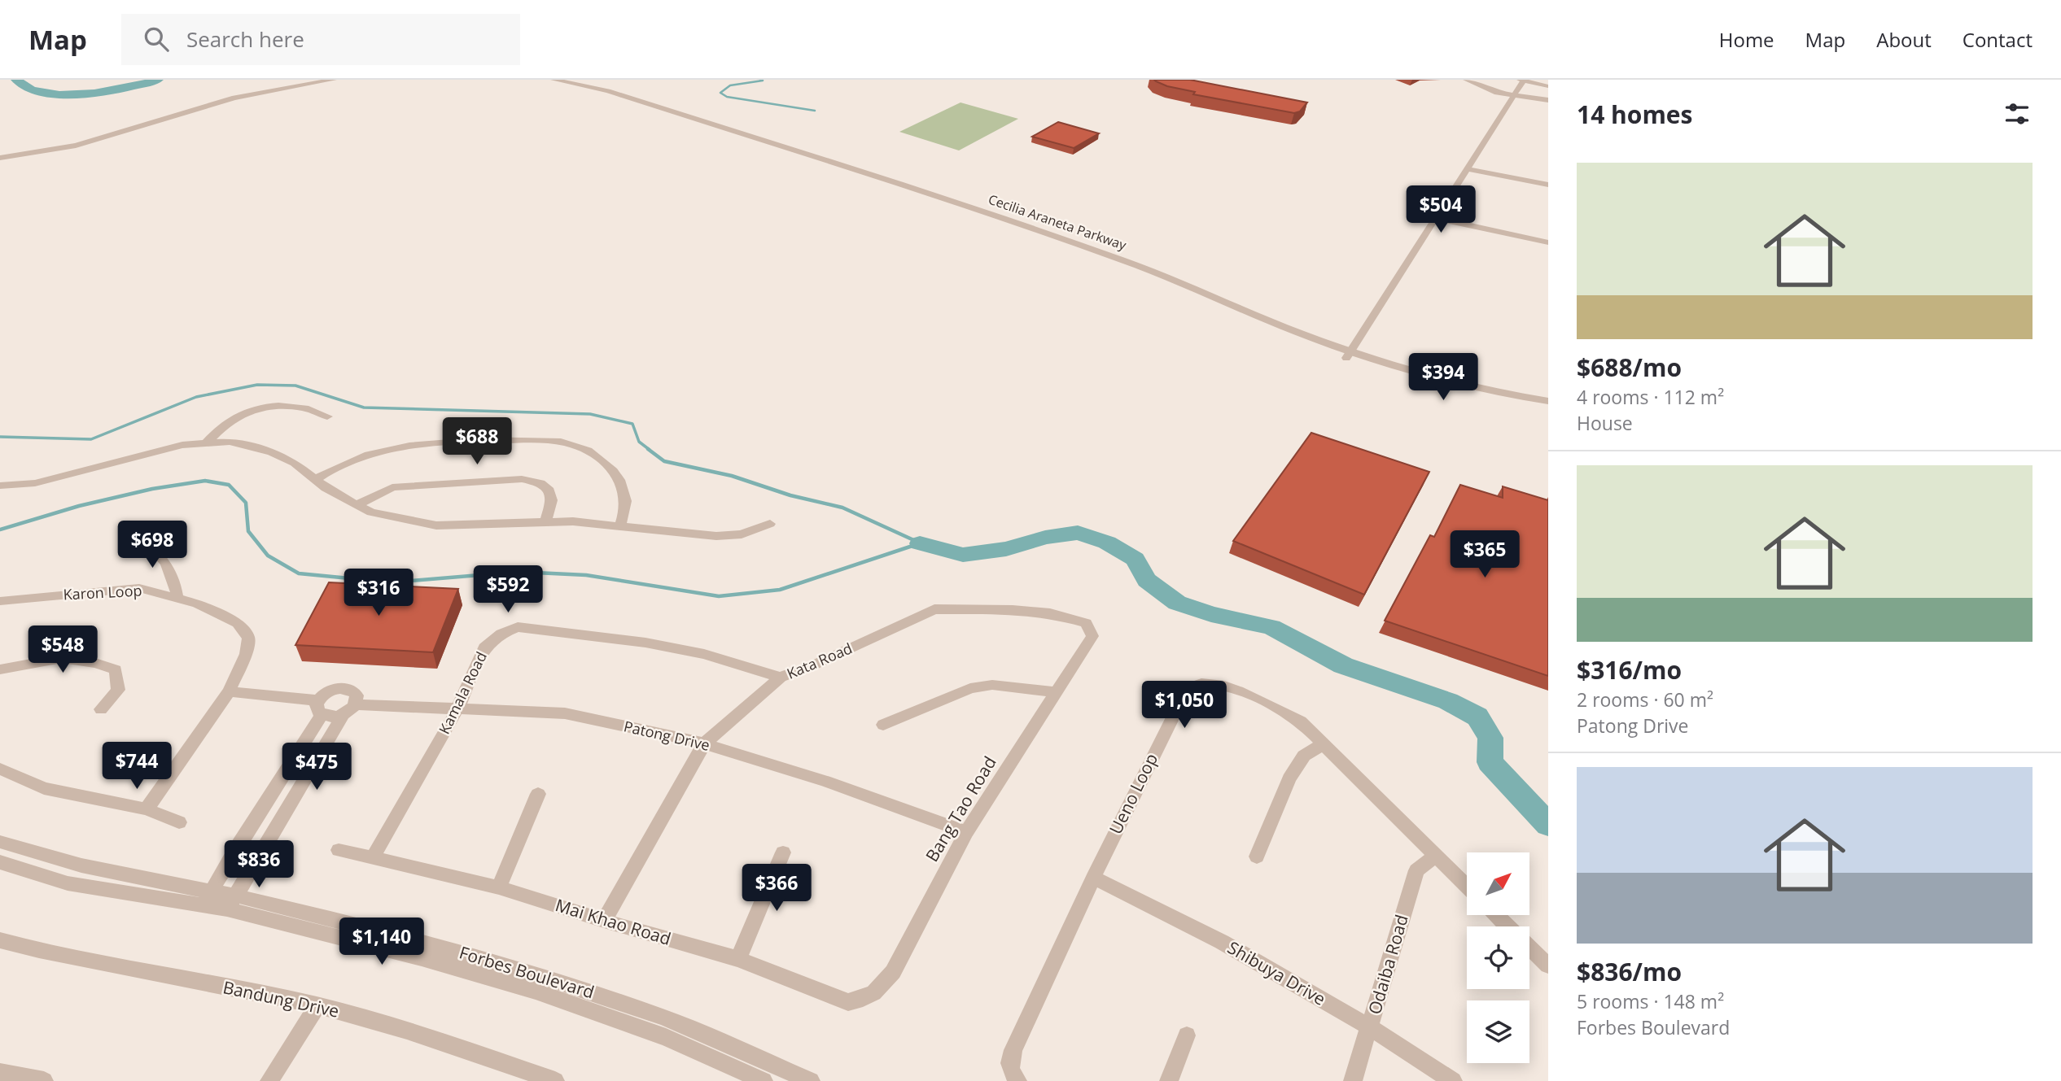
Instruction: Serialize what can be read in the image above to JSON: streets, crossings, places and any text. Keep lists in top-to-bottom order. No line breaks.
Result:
{"streets":{"street":["Cecilia Araneta Parkway","Karon Loop","Kata Road","Kamala Road","Patong Drive","Ueno Loop","Bang Tao Road","Mai Khao Road","Odaiba Road","Forbes Boulevard","Shibuya Drive","Bandung Drive"]},"crossings":[["Kata Road","Kamala Road"],["Kata Road","Patong Drive"],["Kata Road","Bang Tao Road"],["Kata Road","Mai Khao Road"],["Kamala Road","Patong Drive"],["Kamala Road","Mai Khao Road"],["Patong Drive","Bang Tao Road"],["Ueno Loop","Odaiba Road"],["Ueno Loop","Shibuya Drive"],["Bang Tao Road","Mai Khao Road"],["Odaiba Road","Shibuya Drive"]],"north":"top right","page":{"header":"Map","search":"Search here","nav":["Home","Map","About","Contact"],"heading":"14 homes","list":[{"name":"$688/mo","note":"4 rooms · 112 m² · House"},{"name":"$316/mo","note":"2 rooms · 60 m² · Patong Drive"},{"name":"$836/mo","note":"5 rooms · 148 m² · Forbes Boulevard"}],"price":["$504","$394","$688","$698","$365","$592","$316","$548","$1,050","$744","$475","$836","$366","$1,140"]}}
